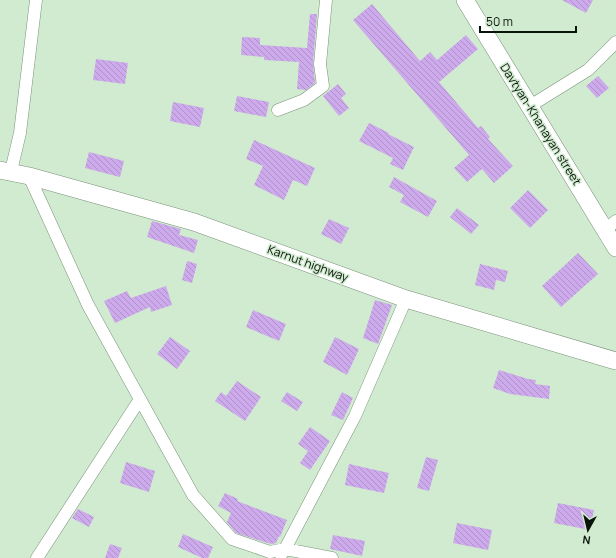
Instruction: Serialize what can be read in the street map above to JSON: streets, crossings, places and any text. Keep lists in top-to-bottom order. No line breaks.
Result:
{"streets":{"main road":["Davtyan-Khanayan street","Karnut highway"]},"scale_bar":"50 m","north":"bottom"}
